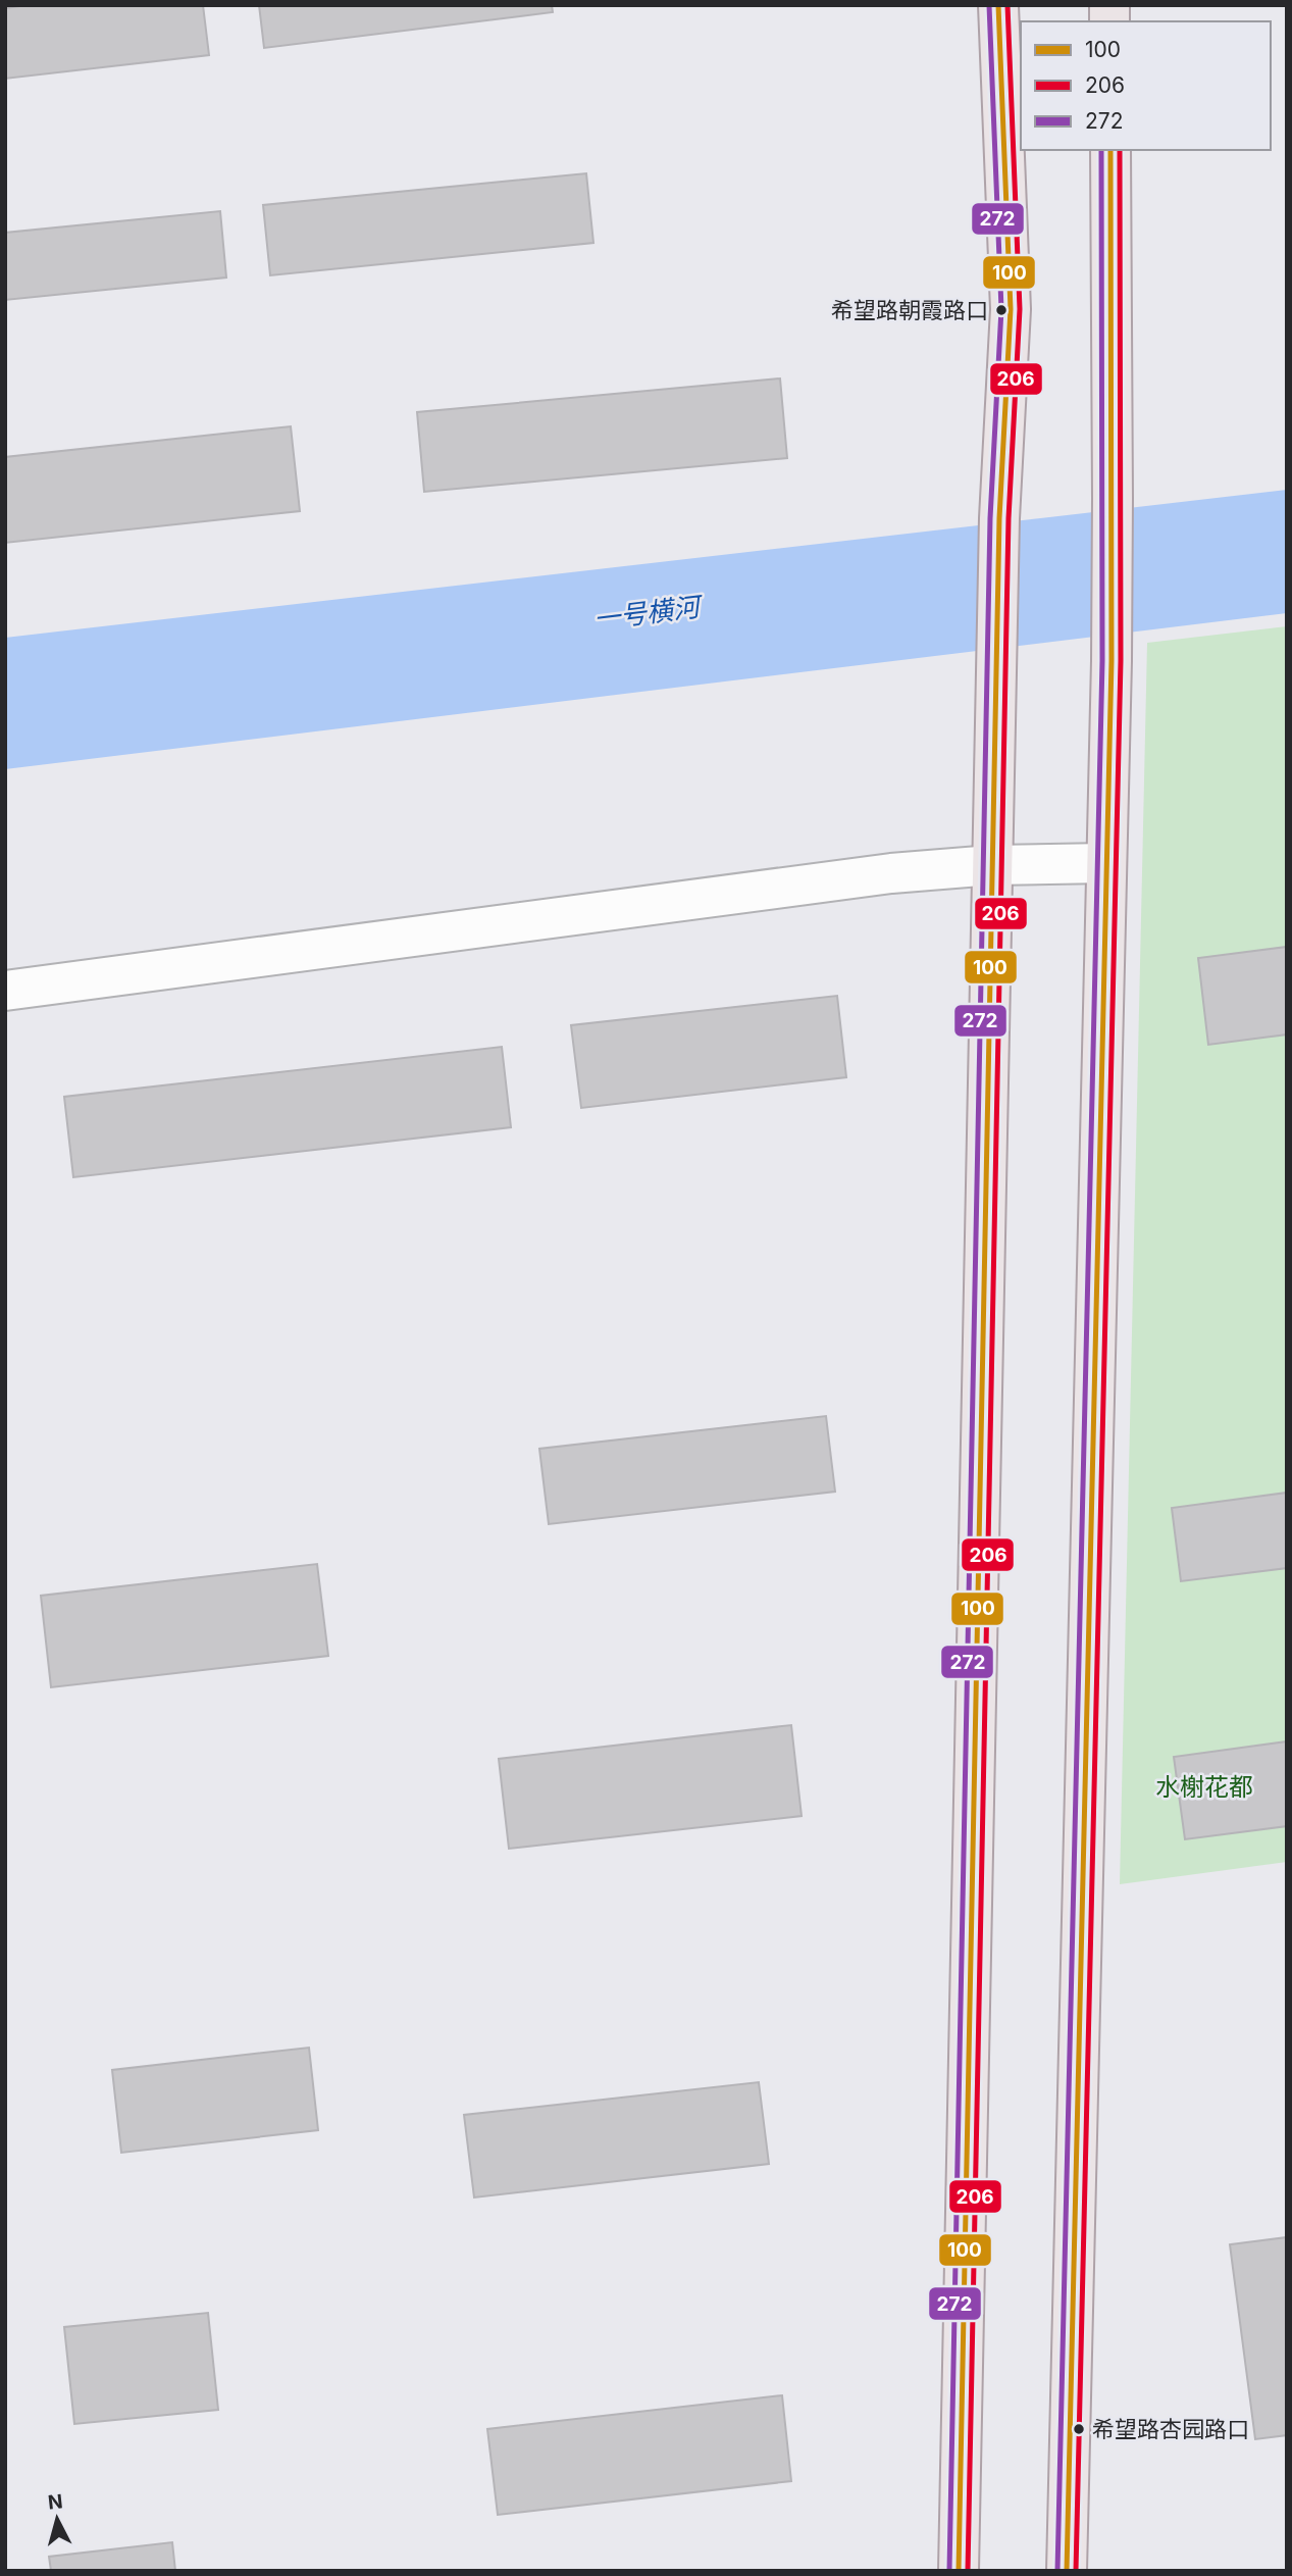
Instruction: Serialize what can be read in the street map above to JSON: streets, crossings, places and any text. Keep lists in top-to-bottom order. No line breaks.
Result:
{"water":["一号横河"],"parks":["水榭花都"],"places":["希望路朝霞路口","希望路杏园路口"],"lines":["transit line 100","transit line 206","transit line 272"],"legend":["100","206","272"],"north":"top"}
